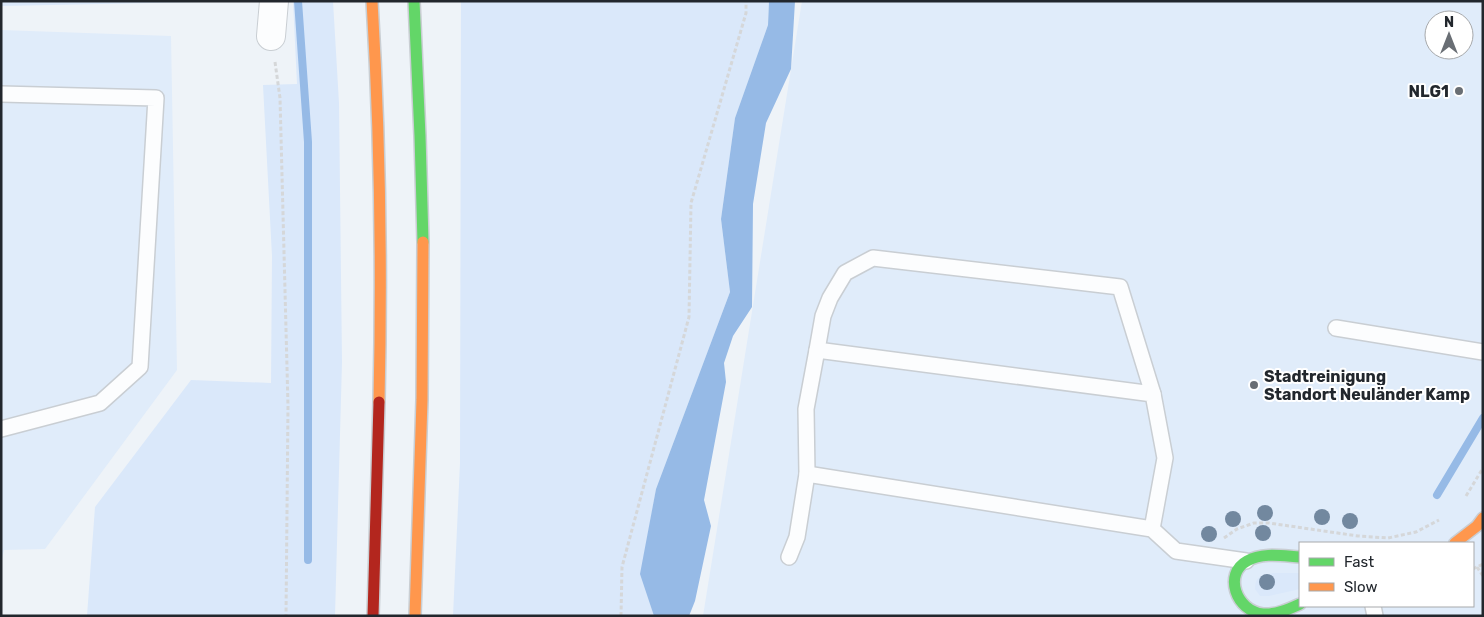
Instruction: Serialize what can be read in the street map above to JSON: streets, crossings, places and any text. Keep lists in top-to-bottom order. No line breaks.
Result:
{"places":["NLG1","Stadtreinigung Standort Neuländer Kamp"],"legend":["Fast","Slow"],"north":"top"}
